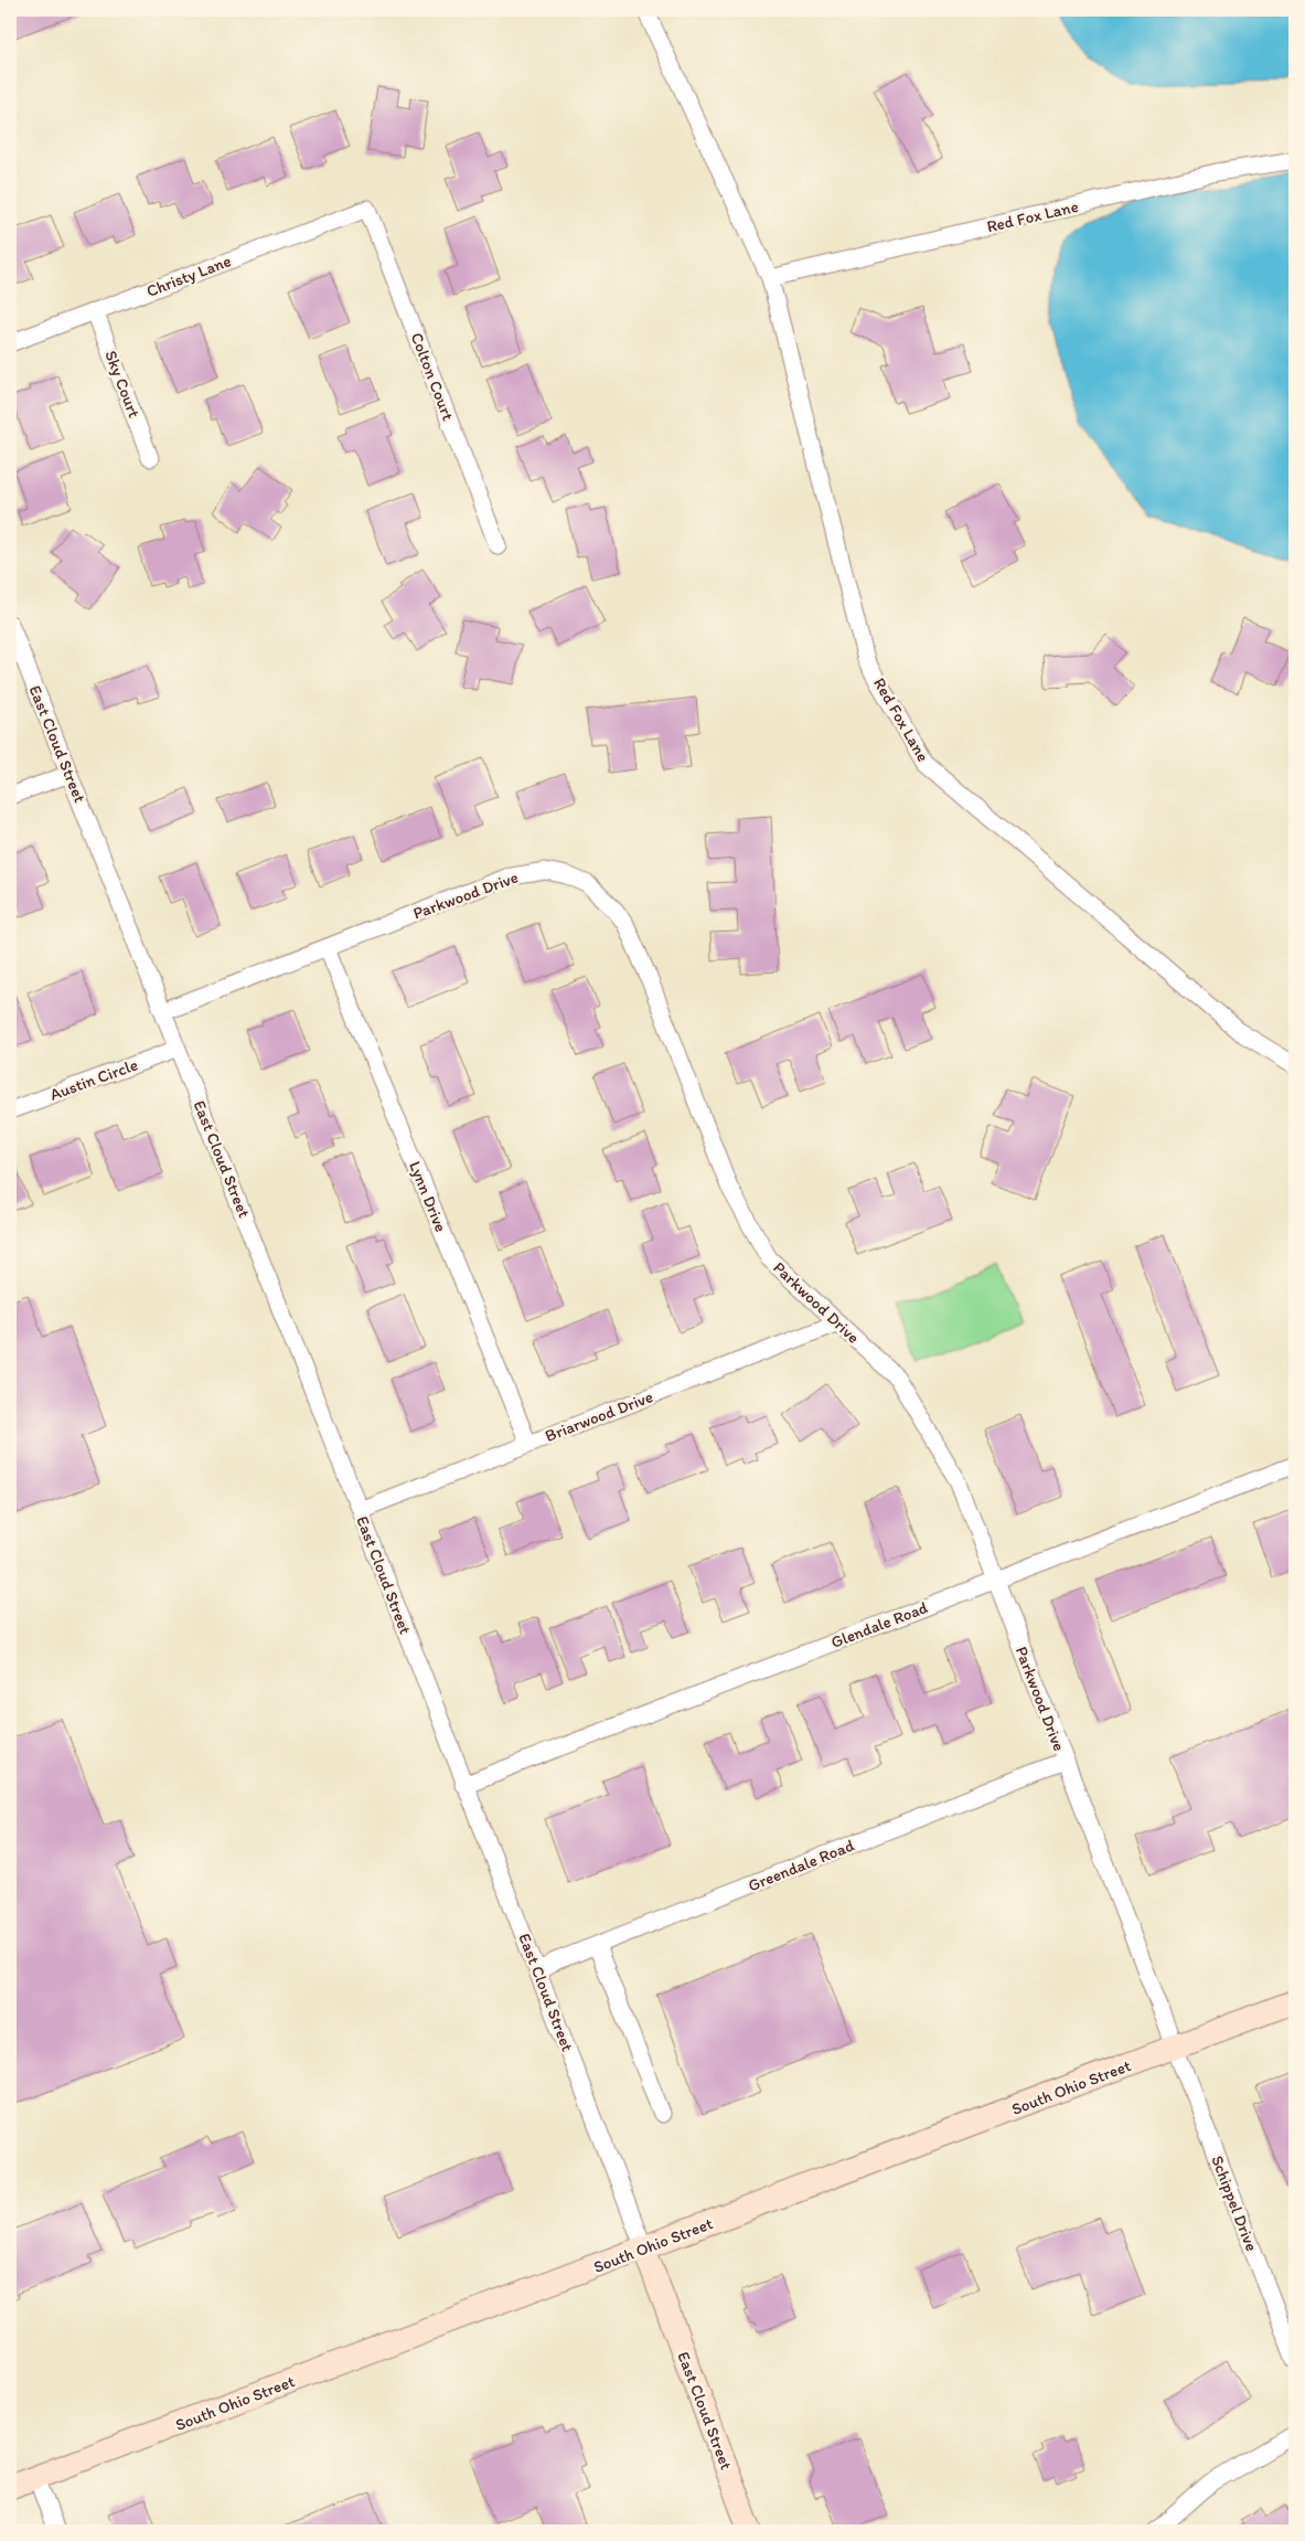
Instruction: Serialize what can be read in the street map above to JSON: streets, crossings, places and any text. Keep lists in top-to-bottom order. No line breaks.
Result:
{"streets":{"main road":["East Cloud Street","South Ohio Street"],"street":["Red Fox Lane","Christy Lane","Colton Court","Sky Court","Parkwood Drive","Austin Circle","Lynn Drive","Briarwood Drive","Glendale Road","Greendale Road","Schippel Drive"]},"crossings":[["Christy Lane","Colton Court"],["Christy Lane","Sky Court"],["East Cloud Street","Parkwood Drive"],["East Cloud Street","Austin Circle"],["East Cloud Street","Briarwood Drive"],["East Cloud Street","Glendale Road"],["East Cloud Street","Greendale Road"],["East Cloud Street","South Ohio Street"],["Parkwood Drive","Lynn Drive"],["Parkwood Drive","Briarwood Drive"],["Parkwood Drive","Glendale Road"],["Parkwood Drive","Greendale Road"],["Parkwood Drive","South Ohio Street"],["Parkwood Drive","Schippel Drive"],["Lynn Drive","Briarwood Drive"],["South Ohio Street","Schippel Drive"]]}
